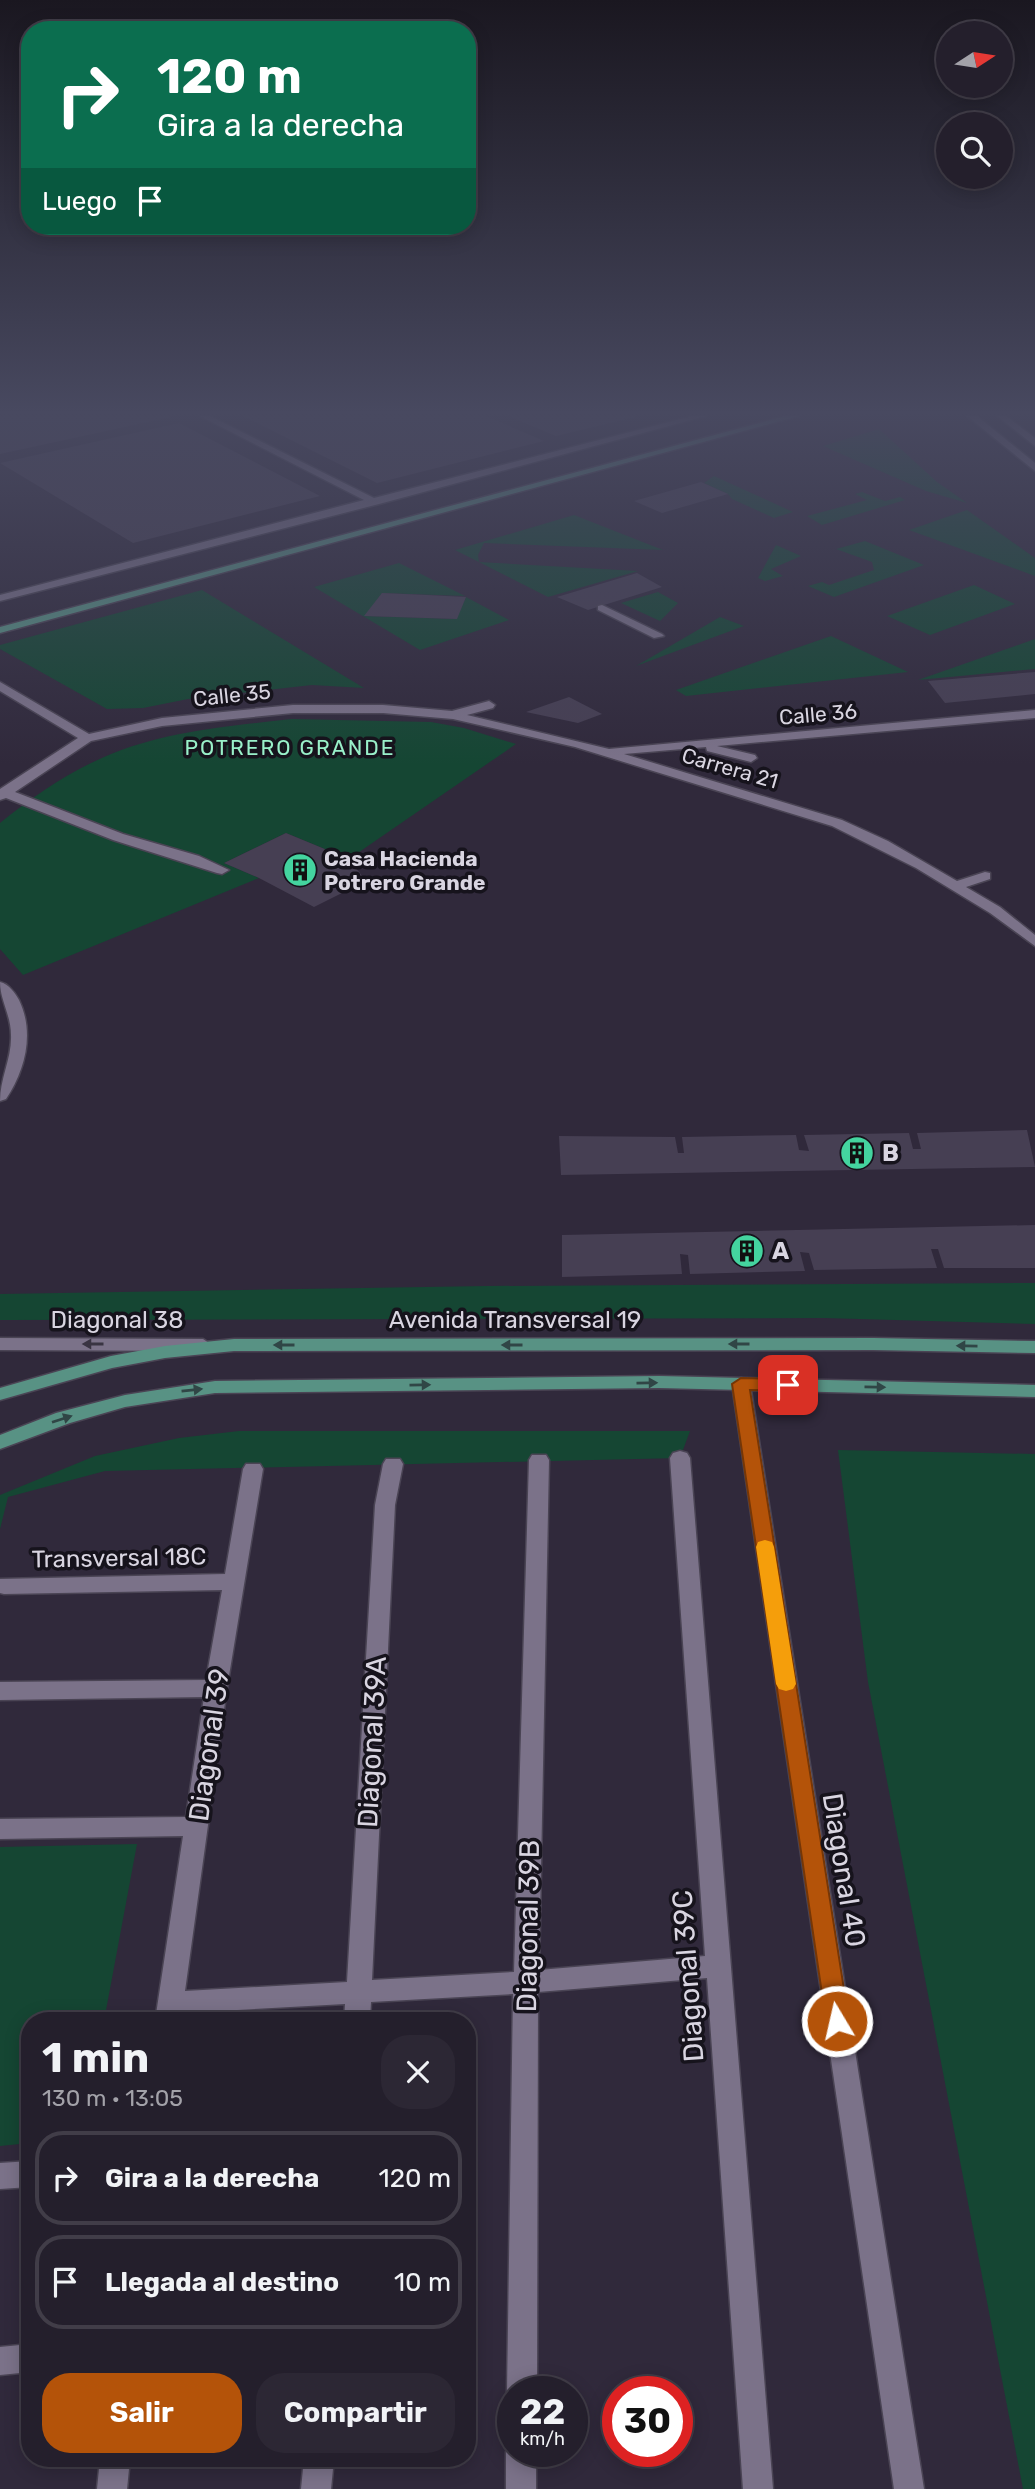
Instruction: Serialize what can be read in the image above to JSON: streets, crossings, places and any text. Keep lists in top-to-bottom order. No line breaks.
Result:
{"streets":{"main road":["Avenida Transversal 19"],"street":["Calle 35","Calle 36","Carrera 21","Diagonal 38","Transversal 18C","Diagonal 39A","Diagonal 39","Diagonal 40","Diagonal 39B","Diagonal 39C"]},"crossings":[["Calle 35","Carrera 21"],["Calle 36","Carrera 21"],["Diagonal 38","Avenida Transversal 19"],["Transversal 18C","Diagonal 39"]],"one_way":["Diagonal 38"],"districts":["POTRERO GRANDE"],"places":{"building":["Casa Hacienda Potrero Grande","B","A"]},"north":"right","page":{"turn":["120 m","Gira a la derecha"],"then":"Luego","heading":["1 min","130 m · 13:05"],"list":[{"name":"Gira a la derecha","value":"120 m"},{"name":"Llegada al destino","value":"10 m"}],"buttons":["Salir","Compartir"],"speed":"22 km/h","limit":"30"}}
